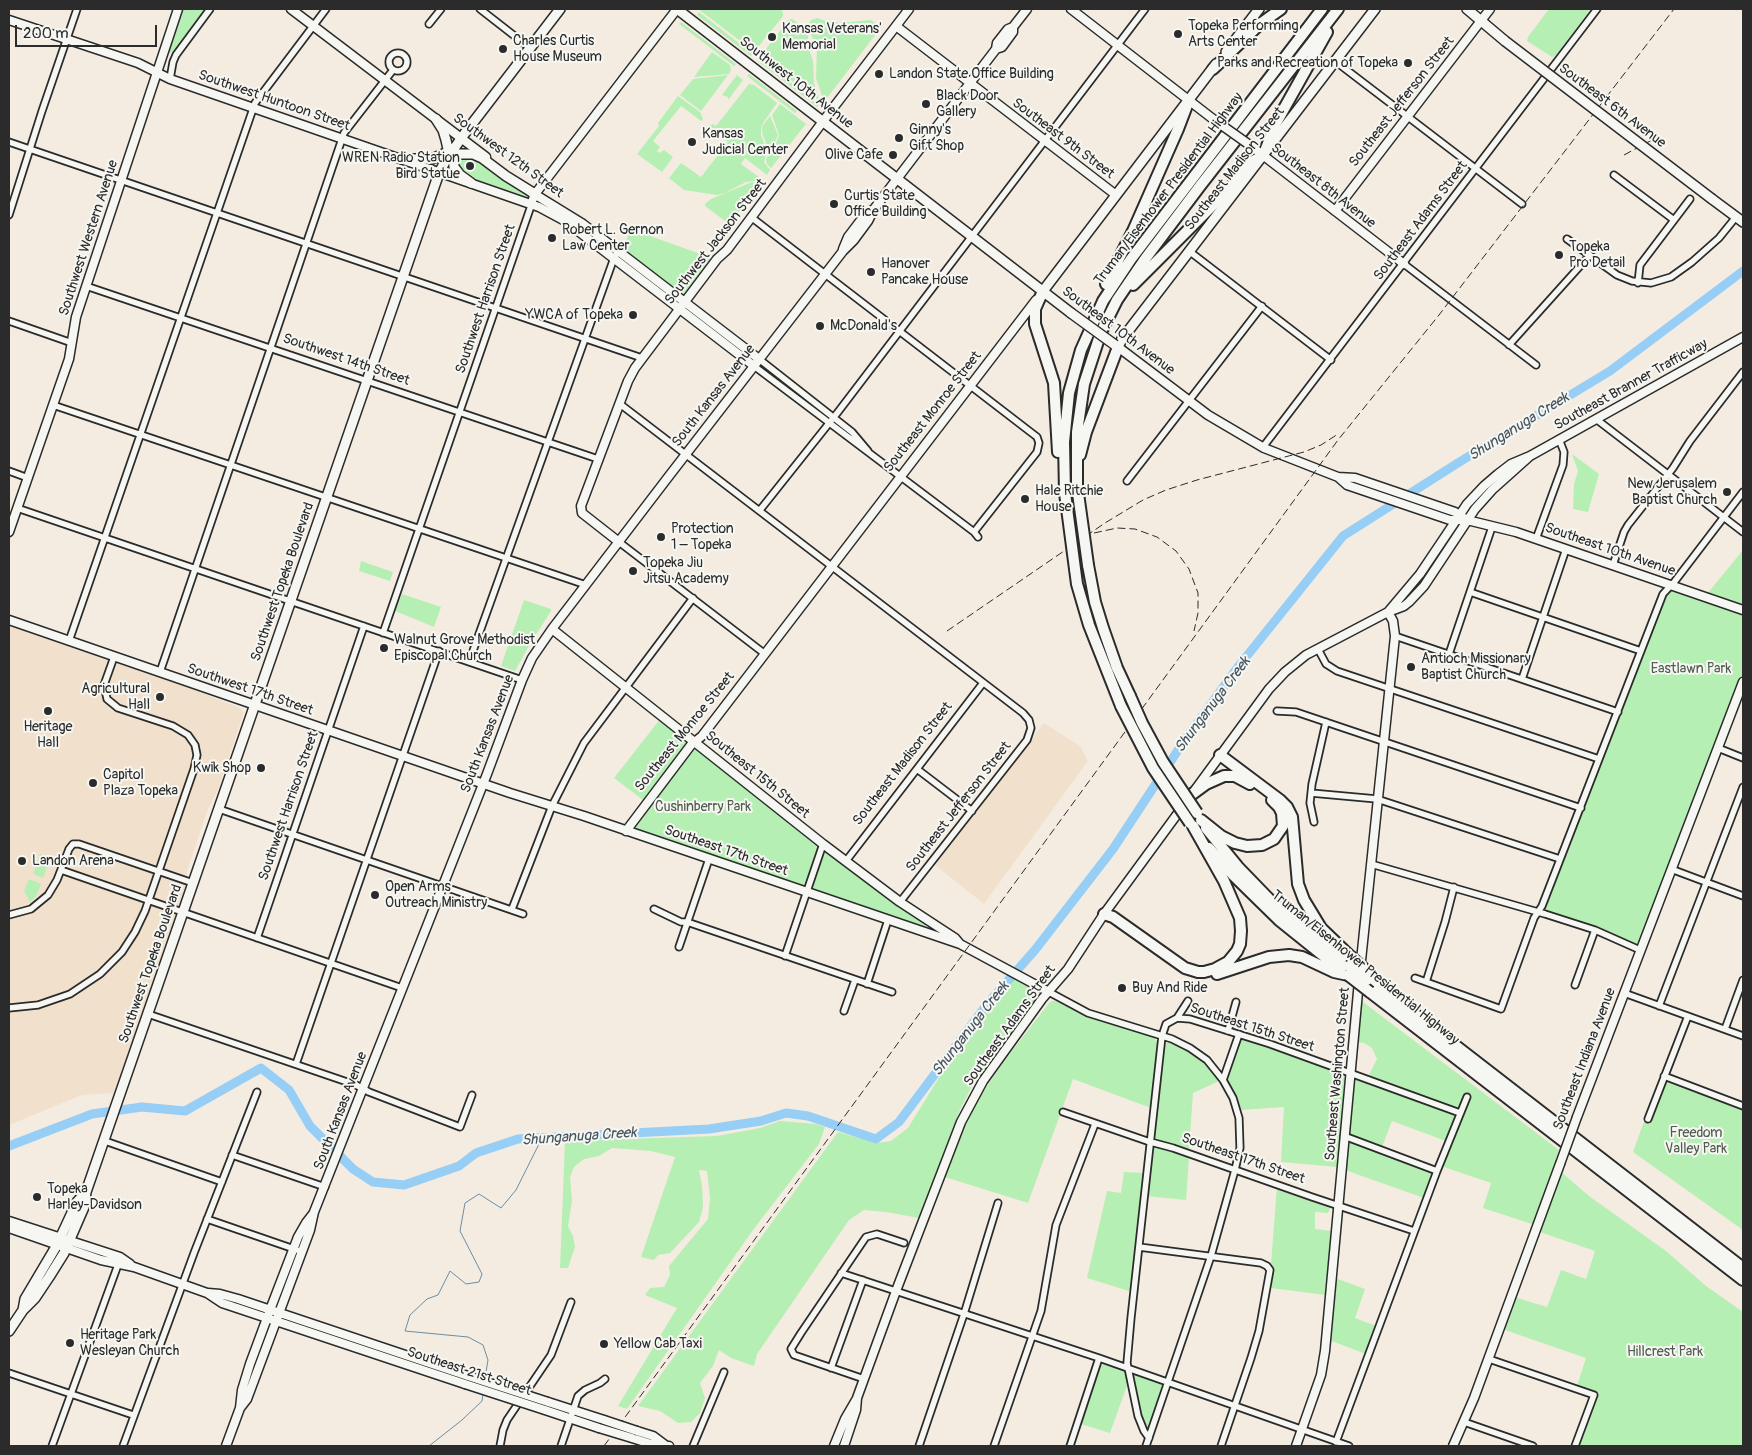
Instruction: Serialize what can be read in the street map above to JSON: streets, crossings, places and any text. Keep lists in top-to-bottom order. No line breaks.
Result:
{"streets":{"highway":["Truman/Eisenhower Presidential Highway"],"main road":["Southwest 10th Avenue","Southwest Huntoon Street","Southeast Jefferson Street","Southeast 6th Avenue","Southeast 9th Street","Southwest 12th Street","Southeast Madison Street","Southeast 8th Avenue","Southeast Adams Street","Southwest Western Avenue","Southwest Jackson Street","Southwest Harrison Street","Southeast 10th Avenue","Southeast Branner Trafficway","South Kansas Avenue","Southeast Monroe Street","Southwest Topeka Boulevard","Southwest 17th Street","Southeast 15th Street","Southeast 17th Street","Southeast Indiana Avenue","Southeast Washington Street","Southeast 21st Street"],"street":["Southwest 14th Street"]},"crossings":[["Southwest 10th Avenue","Southwest Jackson Street"],["Southwest 10th Avenue","Southwest Harrison Street"],["Southwest 10th Avenue","Southeast 10th Avenue"],["Southwest 10th Avenue","South Kansas Avenue"],["Southwest Huntoon Street","Southwest 12th Street"],["Southwest Huntoon Street","Southwest Western Avenue"],["Southwest Huntoon Street","Southwest Harrison Street"],["Southwest Huntoon Street","Southwest Topeka Boulevard"],["Southeast Jefferson Street","Southeast 6th Avenue"],["Southeast Jefferson Street","Southeast Madison Street"],["Southeast Jefferson Street","Southeast 8th Avenue"],["Southeast Jefferson Street","Southeast 15th Street"],["Southeast 9th Street","Southwest Jackson Street"],["Southeast 9th Street","South Kansas Avenue"],["Southeast 9th Street","Southeast Monroe Street"],["Southwest 12th Street","Southwest Jackson Street"],["Southwest 12th Street","Southwest Harrison Street"],["Southwest 12th Street","South Kansas Avenue"],["Southwest 12th Street","Southwest Topeka Boulevard"],["Southeast Madison Street","Southeast 8th Avenue"],["Southeast Madison Street","Southeast 10th Avenue"],["Southeast Madison Street","Southeast 15th Street"],["Southeast 8th Avenue","Southeast Adams Street"],["Southeast 8th Avenue","Southeast Monroe Street"],["Southeast Adams Street","Southeast 10th Avenue"],["Southeast Adams Street","Southeast Branner Trafficway"],["Southeast Adams Street","Southeast 15th Street"],["Southwest Western Avenue","Southwest 14th Street"],["Southwest Jackson Street","Southwest 14th Street"],["Southwest Jackson Street","South Kansas Avenue"],["Southwest Harrison Street","Southwest 14th Street"],["Southwest Harrison Street","Southwest 17th Street"],["Southeast 10th Avenue","Southeast Branner Trafficway"],["Southeast 10th Avenue","South Kansas Avenue"],["Southeast 10th Avenue","Southeast Monroe Street"],["Southwest 14th Street","Southwest Topeka Boulevard"],["Southeast Branner Trafficway","Southeast Washington Street"],["South Kansas Avenue","Southwest 17th Street"],["South Kansas Avenue","Southeast 15th Street"],["South Kansas Avenue","Southeast 17th Street"],["South Kansas Avenue","Southeast 21st Street"],["Southeast Monroe Street","Southeast 15th Street"],["Southeast Monroe Street","Southeast 17th Street"],["Southwest Topeka Boulevard","Southwest 17th Street"],["Southwest 17th Street","Southeast 17th Street"],["Southeast 15th Street","Southeast 17th Street"],["Southeast 15th Street","Southeast Washington Street"],["Southeast 17th Street","Southeast Washington Street"]],"water":["Shunganuga Creek"],"parks":["Eastlawn Park","Cushinberry Park","Freedom Valley Park","Hillcrest Park"],"places":["Topeka Performing Arts Center","Kansas Veterans' Memorial","Charles Curtis House Museum","Parks and Recreation of Topeka","Landon State Office Building","Black Door Gallery","Ginny's Gift Shop","Kansas Judicial Center","Olive Cafe","WREN Radio Station Bird Statue","Curtis State Office Building","Robert L. Gernon Law Center","Topeka Pro Detail","Hanover Pancake House","YWCA of Topeka","McDonald's","New Jerusalem Baptist Church","Hale Ritchie House","Protection 1 – Topeka","Topeka Jiu Jitsu Academy","Walnut Grove Methodist Episcopal Church","Antioch Missionary Baptist Church","Agricultural Hall","Heritage Hall","Kwik Shop","Capitol Plaza Topeka","Landon Arena","Open Arms Outreach Ministry","Buy And Ride","Topeka Harley-Davidson","Heritage Park Wesleyan Church","Yellow Cab Taxi"],"scale_bar":"200 m"}
